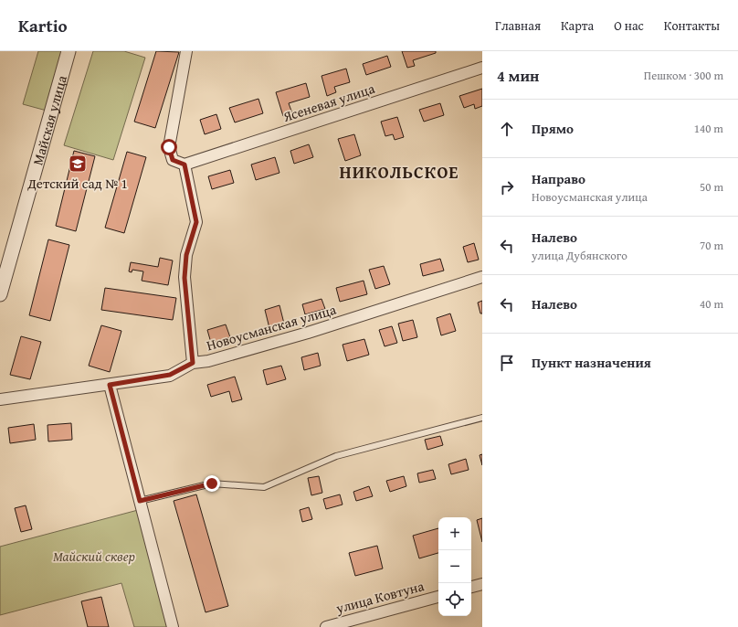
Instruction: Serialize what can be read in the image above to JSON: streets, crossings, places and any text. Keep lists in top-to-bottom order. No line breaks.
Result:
{"streets":{"street":["Ясеневая улица","Майская улица","Новоусманская улица","улица Ковтуна"]},"districts":["НИКОЛЬСКОЕ"],"parks":["Майский сквер"],"places":{"school or university":["Детский сад № 1"]},"page":{"header":"Kartio","nav":["Главная","Карта","О нас","Контакты"],"heading":["4 мин","Пешком · 300 m"],"list":[["Прямо","140 m"],["Направо","Новоусманская улица","50 m"],["Налево","улица Дубянского","70 m"],["Налево","40 m"],"Пункт назначения"],"map_buttons":["+","−"]}}
